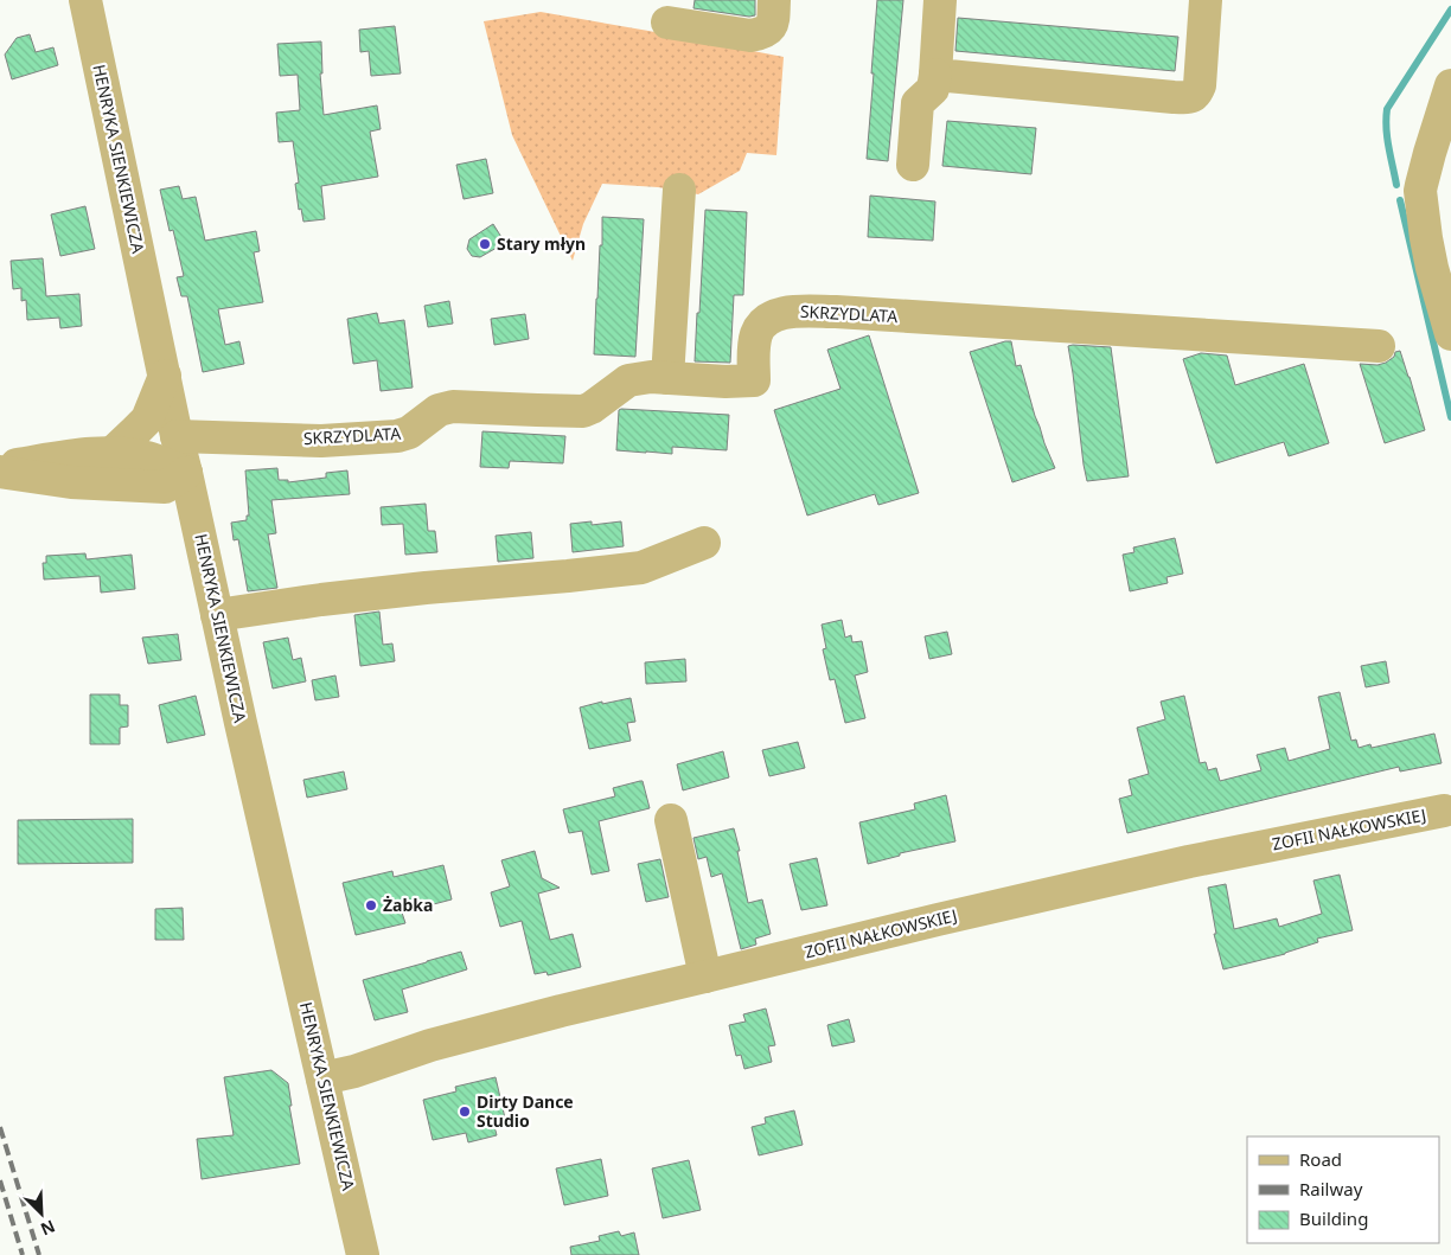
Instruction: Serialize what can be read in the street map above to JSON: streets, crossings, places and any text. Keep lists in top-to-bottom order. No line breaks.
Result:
{"streets":{"street":["HENRYKA SIENKIEWICZA","SKRZYDLATA","ZOFII NAŁKOWSKIEJ"]},"crossings":[["HENRYKA SIENKIEWICZA","SKRZYDLATA"],["HENRYKA SIENKIEWICZA","ZOFII NAŁKOWSKIEJ"]],"places":["Stary młyn","Żabka","Dirty Dance Studio"],"legend":["Road","Railway","Building"],"north":"bottom right"}
